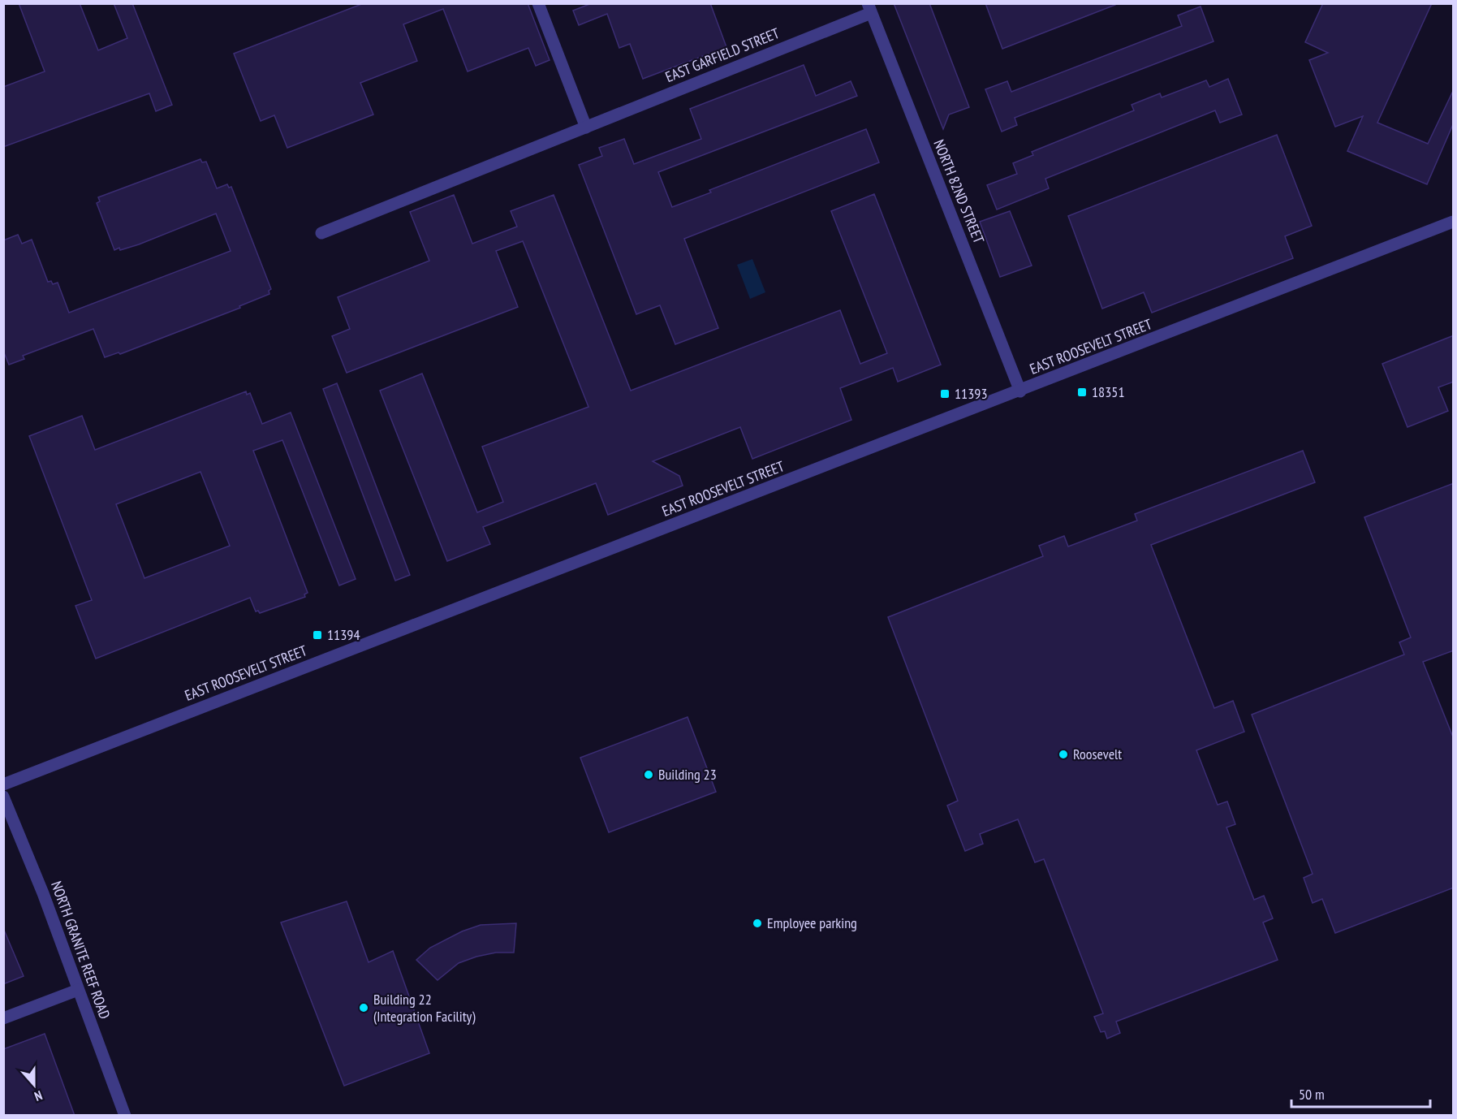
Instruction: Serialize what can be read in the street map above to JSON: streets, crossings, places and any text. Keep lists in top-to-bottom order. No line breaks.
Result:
{"streets":{"street":["EAST GARFIELD STREET","NORTH 82ND STREET","EAST ROOSEVELT STREET","NORTH GRANITE REEF ROAD"]},"crossings":[["EAST GARFIELD STREET","NORTH 82ND STREET"],["NORTH 82ND STREET","EAST ROOSEVELT STREET"]],"places":{"transit":["18351","11393","11394"],"other":["Roosevelt","Building 23","Employee parking","Building 22 (Integration Facility)"]},"scale_bar":"50 m","north":"bottom"}
